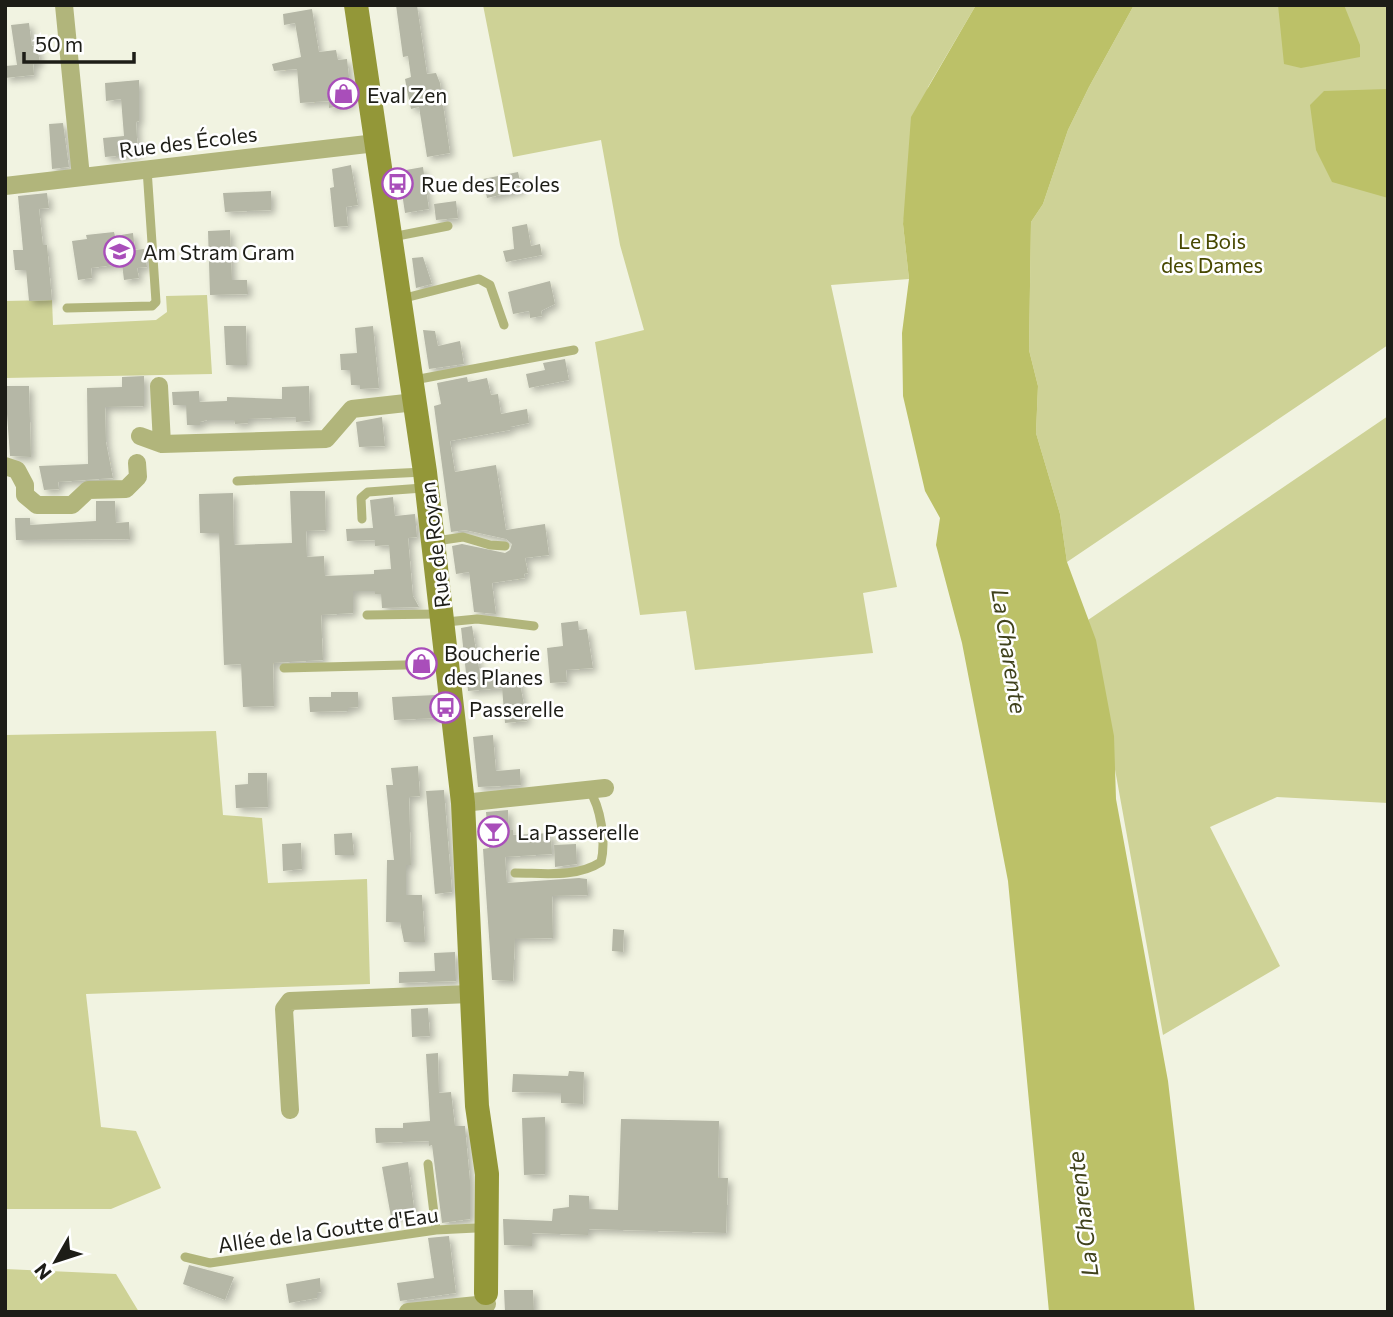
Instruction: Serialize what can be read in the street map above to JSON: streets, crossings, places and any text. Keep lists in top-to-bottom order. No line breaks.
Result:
{"streets":{"main road":["Rue de Royan"],"street":["Rue des Écoles"],"lane":["Allée de la Goutte d'Eau"]},"crossings":[["Rue des Écoles","Rue de Royan"],["Rue de Royan","Allée de la Goutte d'Eau"]],"water":["La Charente"],"parks":["Le Bois des Dames"],"places":{"shop":["Eval Zen","Boucherie des Planes"],"bus stop":["Rue des Ecoles","Passerelle"],"school or university":["Am Stram Gram"],"bar":["La Passerelle"]},"scale_bar":"50 m","north":"bottom left"}
